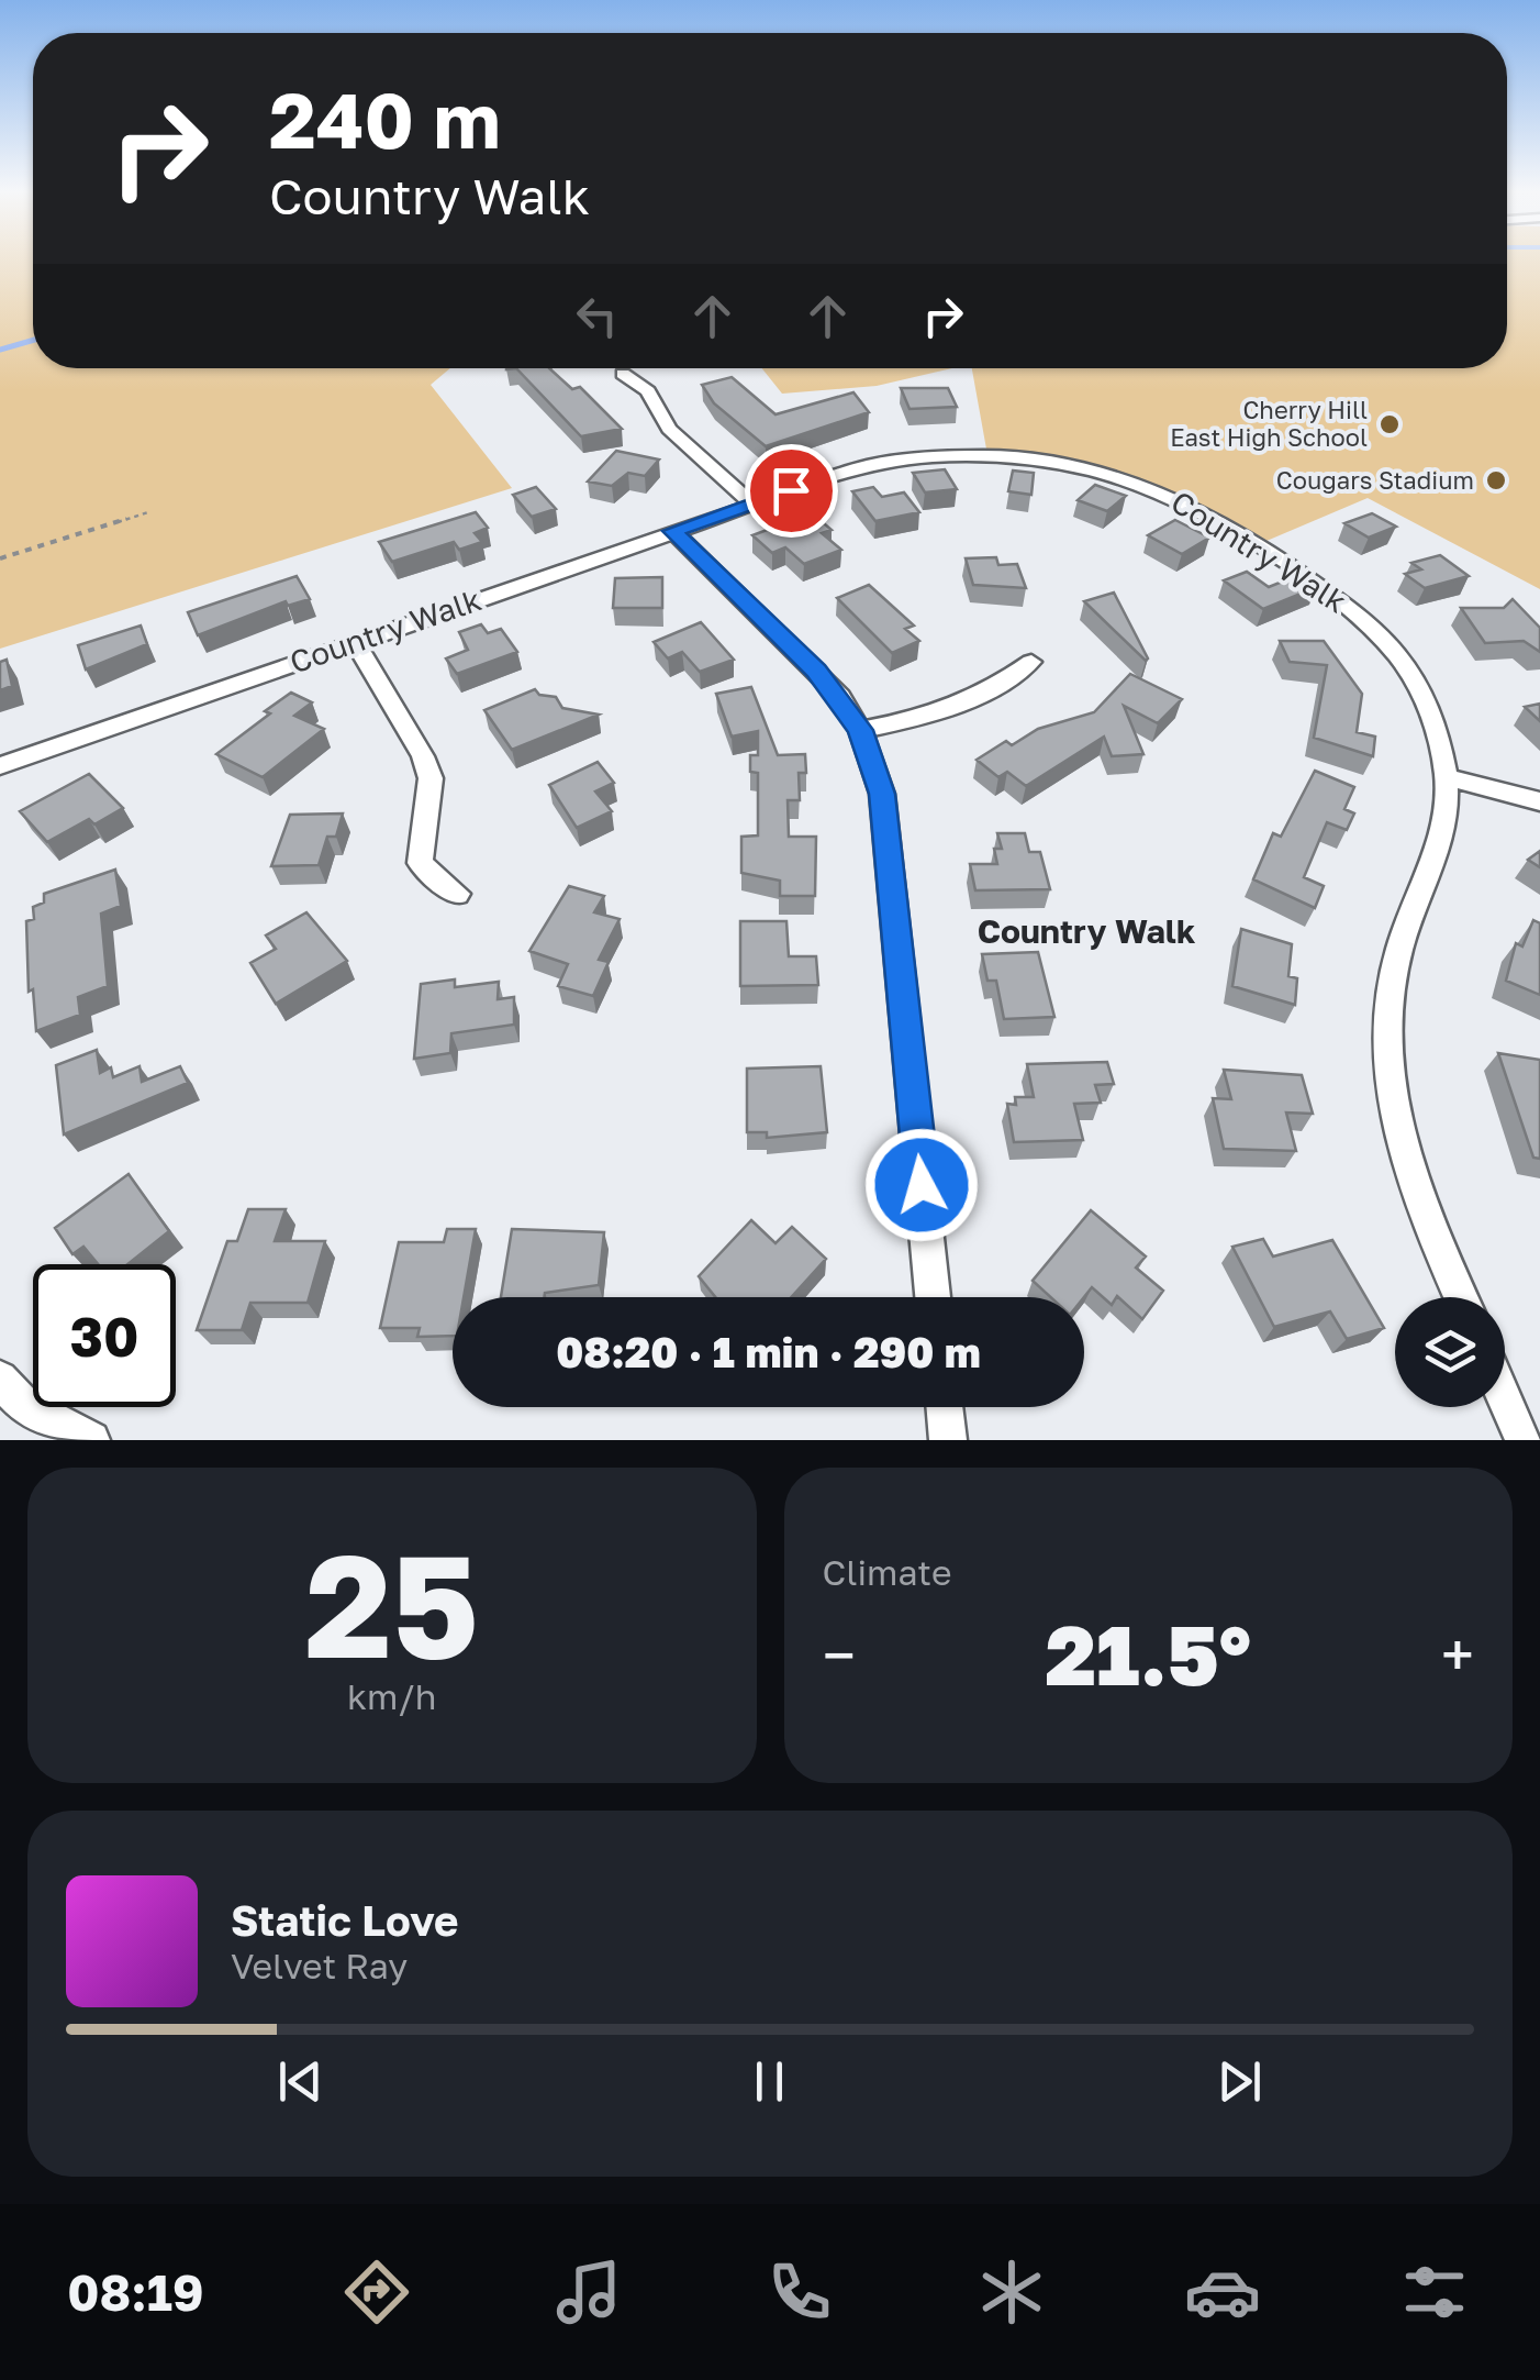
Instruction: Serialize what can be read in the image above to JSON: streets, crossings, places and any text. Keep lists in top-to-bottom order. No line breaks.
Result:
{"streets":{"street":["Country Walk"]},"districts":["Country Walk"],"places":["Cherry Hill East High School","Cougars Stadium"],"page":{"turn":["240 m","Country Walk"],"limit":"30","trip":"08:20 · 1 min · 290 m","tile":[["25","km/h"],"Climate"],"heat":["−","21.5°","+"],"song":["Static Love","Velvet Ray"],"tabs":"08:19"}}
